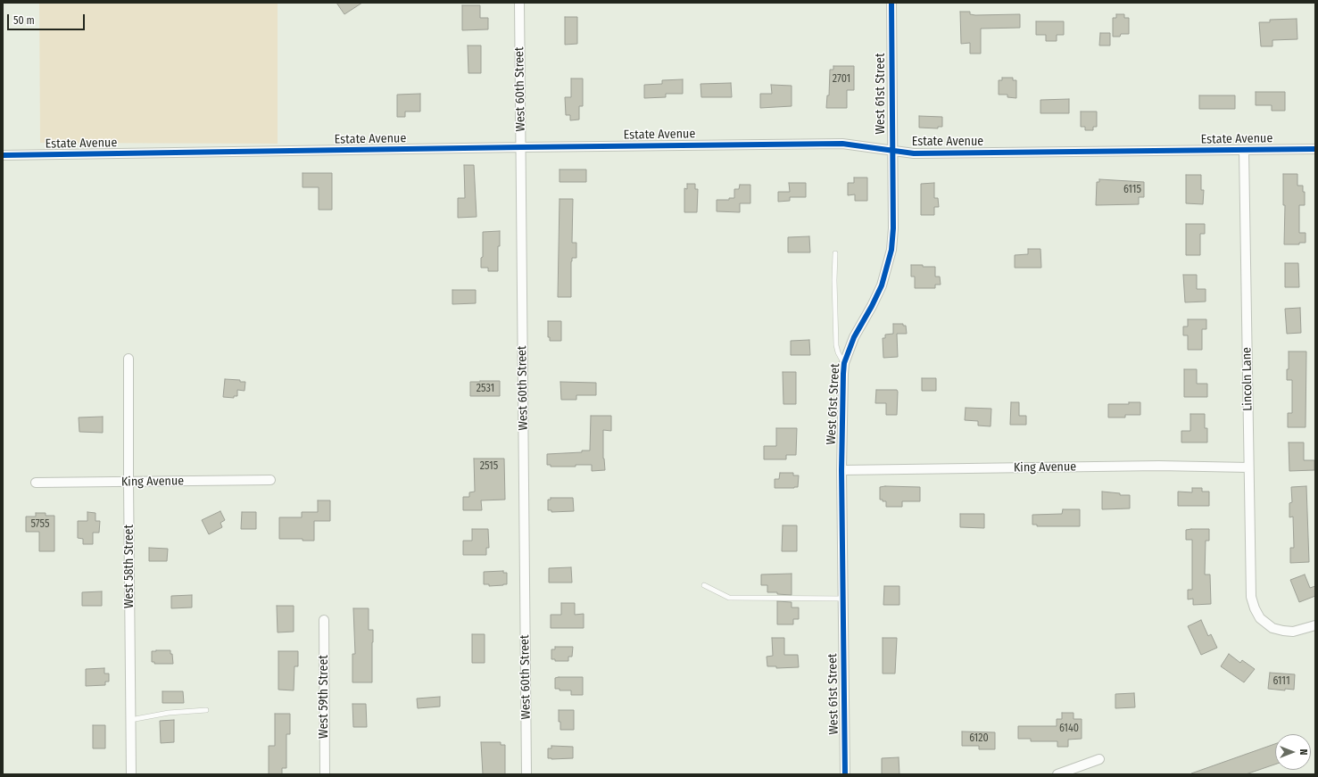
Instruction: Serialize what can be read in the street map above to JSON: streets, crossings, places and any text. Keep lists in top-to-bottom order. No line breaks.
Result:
{"streets":{"street":["West 60th Street","West 61st Street","Estate Avenue","Lincoln Lane","King Avenue","West 58th Street","West 59th Street"]},"crossings":[["West 60th Street","Estate Avenue"],["West 61st Street","Estate Avenue"],["West 61st Street","King Avenue"],["Estate Avenue","Lincoln Lane"],["Lincoln Lane","King Avenue"],["King Avenue","West 58th Street"]],"house_numbers":["2701","6115","2531","2515","5755","6111","6140","6120"],"scale_bar":"50 m","north":"right"}
